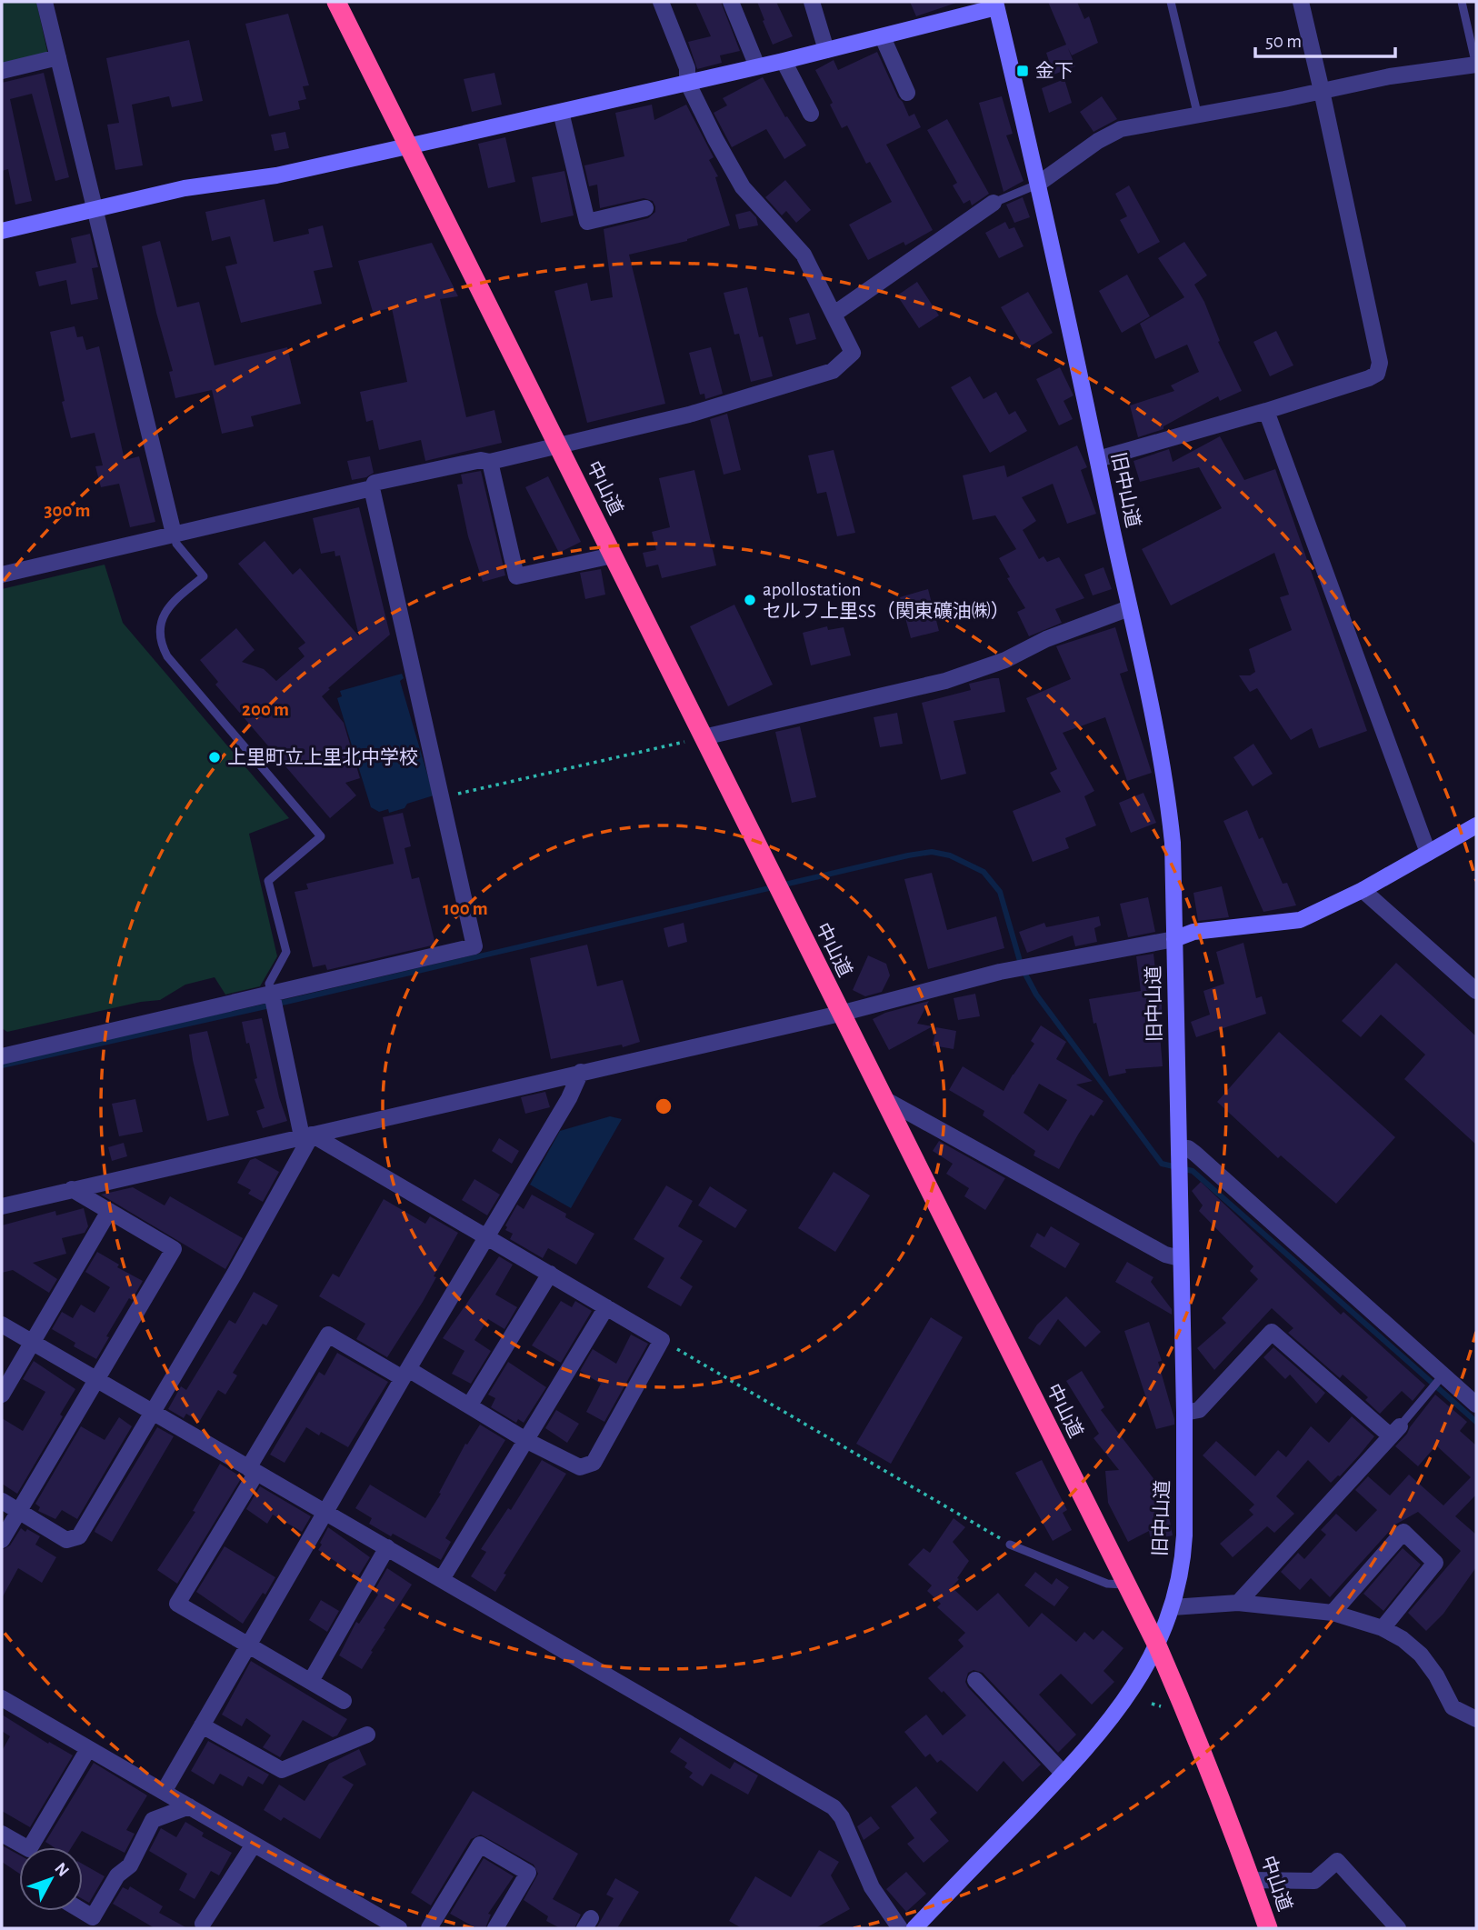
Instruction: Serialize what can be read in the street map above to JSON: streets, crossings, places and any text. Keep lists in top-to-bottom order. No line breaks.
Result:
{"streets":{"highway":["中山道"],"main road":["旧中山道"]},"crossings":[["中山道","旧中山道"]],"places":{"transit":["金下"],"other":["apollostation セルフ上里SS（関東礦油㈱）","上里町立上里北中学校"]},"scale_bar":"50 m","north":"top right","rings":["300 m","200 m","100 m"]}
